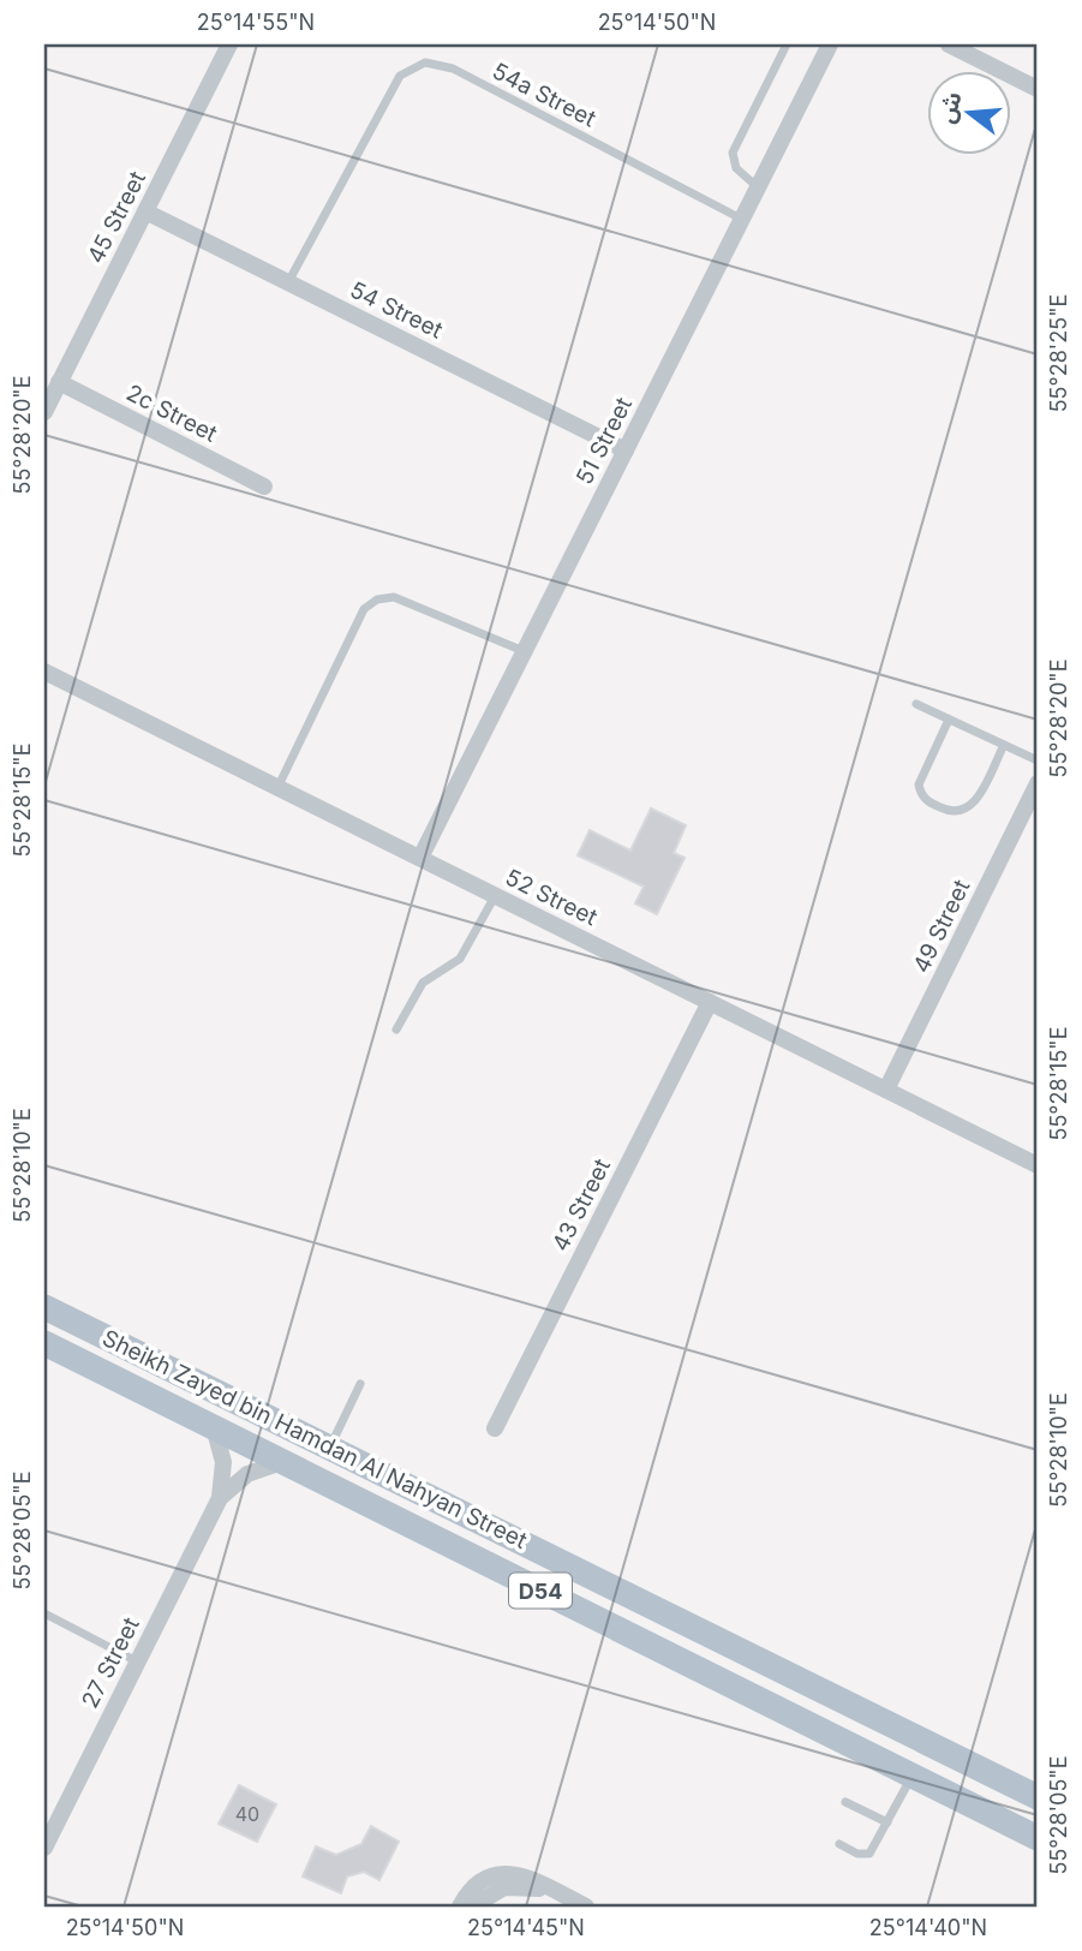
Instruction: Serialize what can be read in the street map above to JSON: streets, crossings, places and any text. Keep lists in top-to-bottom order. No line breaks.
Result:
{"streets":{"main road":["Sheikh Zayed bin Hamdan Al Nahyan Street","D54"],"street":["45 Street","54 Street","2c Street","51 Street","52 Street","49 Street","43 Street","27 Street"],"lane":["54a Street"]},"crossings":[["54a Street","54 Street"],["54a Street","51 Street"],["45 Street","54 Street"],["45 Street","2c Street"],["54 Street","51 Street"],["51 Street","52 Street"],["52 Street","49 Street"],["52 Street","43 Street"],["Sheikh Zayed bin Hamdan Al Nahyan Street","27 Street"]],"house_numbers":["40"],"north":"left","coordinates":["25°14'55\"N","25°14'50\"N","55°28'25\"E","55°28'20\"E","55°28'15\"E","55°28'10\"E","55°28'05\"E","25°14'45\"N","25°14'40\"N"]}
